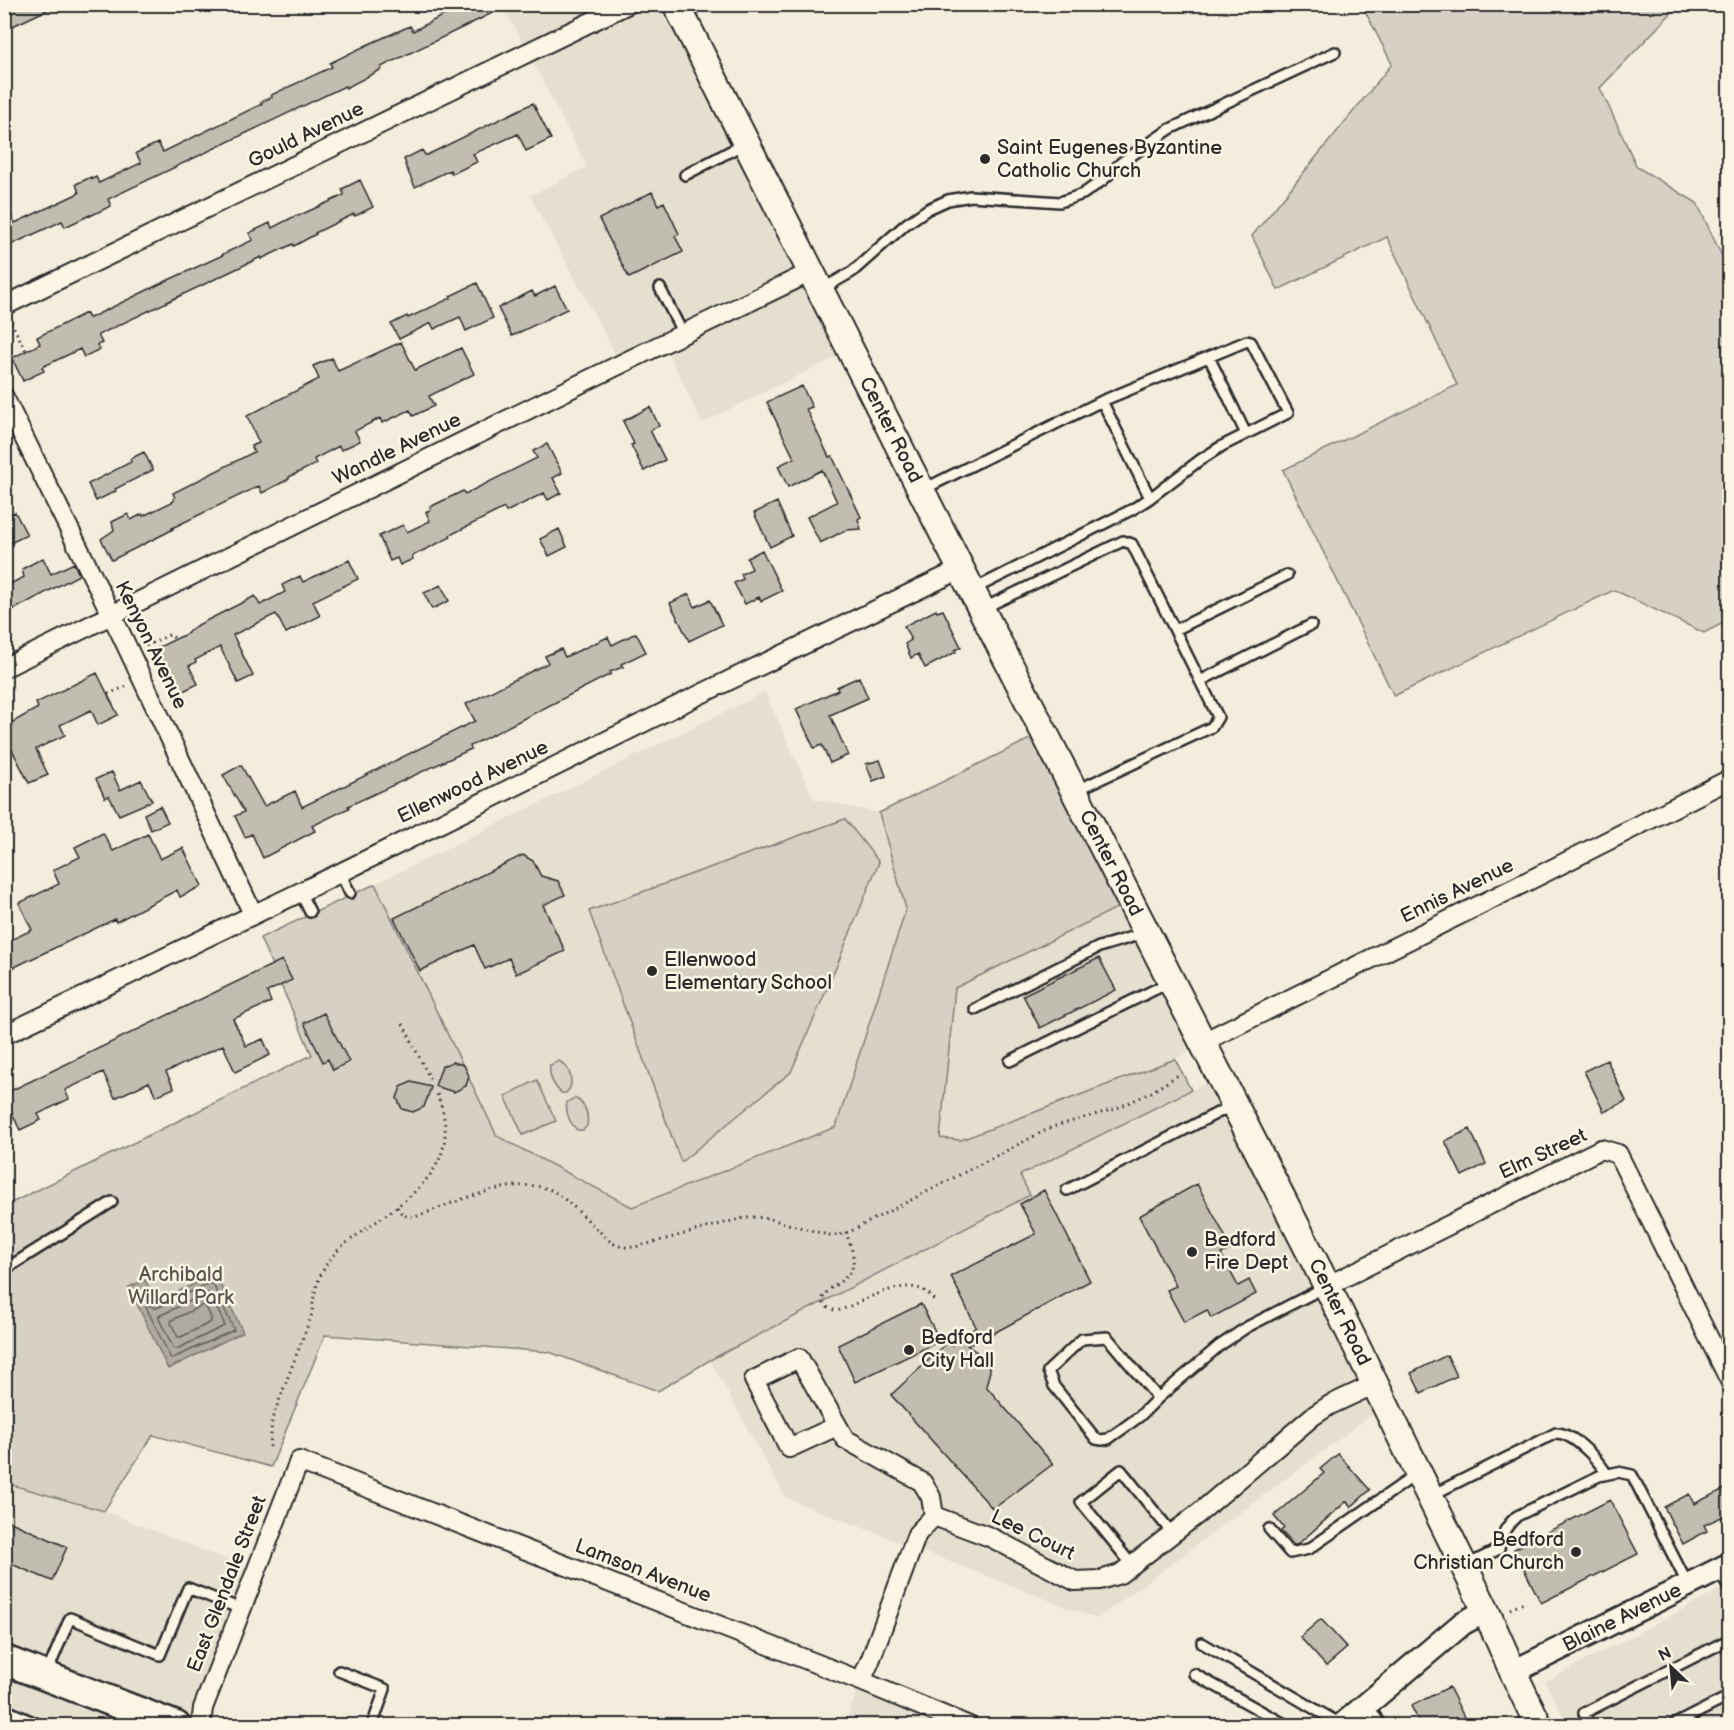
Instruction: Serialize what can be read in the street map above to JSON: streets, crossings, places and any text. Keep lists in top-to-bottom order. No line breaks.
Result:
{"streets":{"main road":["Center Road"],"street":["Gould Avenue","Wandle Avenue","Kenyon Avenue","Ellenwood Avenue","Ennis Avenue","Elm Street","Lee Court","Lamson Avenue","East Glendale Street","Blaine Avenue"]},"crossings":[["Center Road","Wandle Avenue"],["Center Road","Ellenwood Avenue"],["Center Road","Ennis Avenue"],["Center Road","Elm Street"],["Center Road","Lee Court"],["Center Road","Blaine Avenue"],["Wandle Avenue","Kenyon Avenue"],["Kenyon Avenue","Ellenwood Avenue"],["Lamson Avenue","East Glendale Street"]],"parks":["Archibald Willard Park"],"places":["Saint Eugenes Byzantine Catholic Church","Ellenwood Elementary School","Bedford Fire Dept","Bedford City Hall","Bedford Christian Church"],"north":"top left"}
